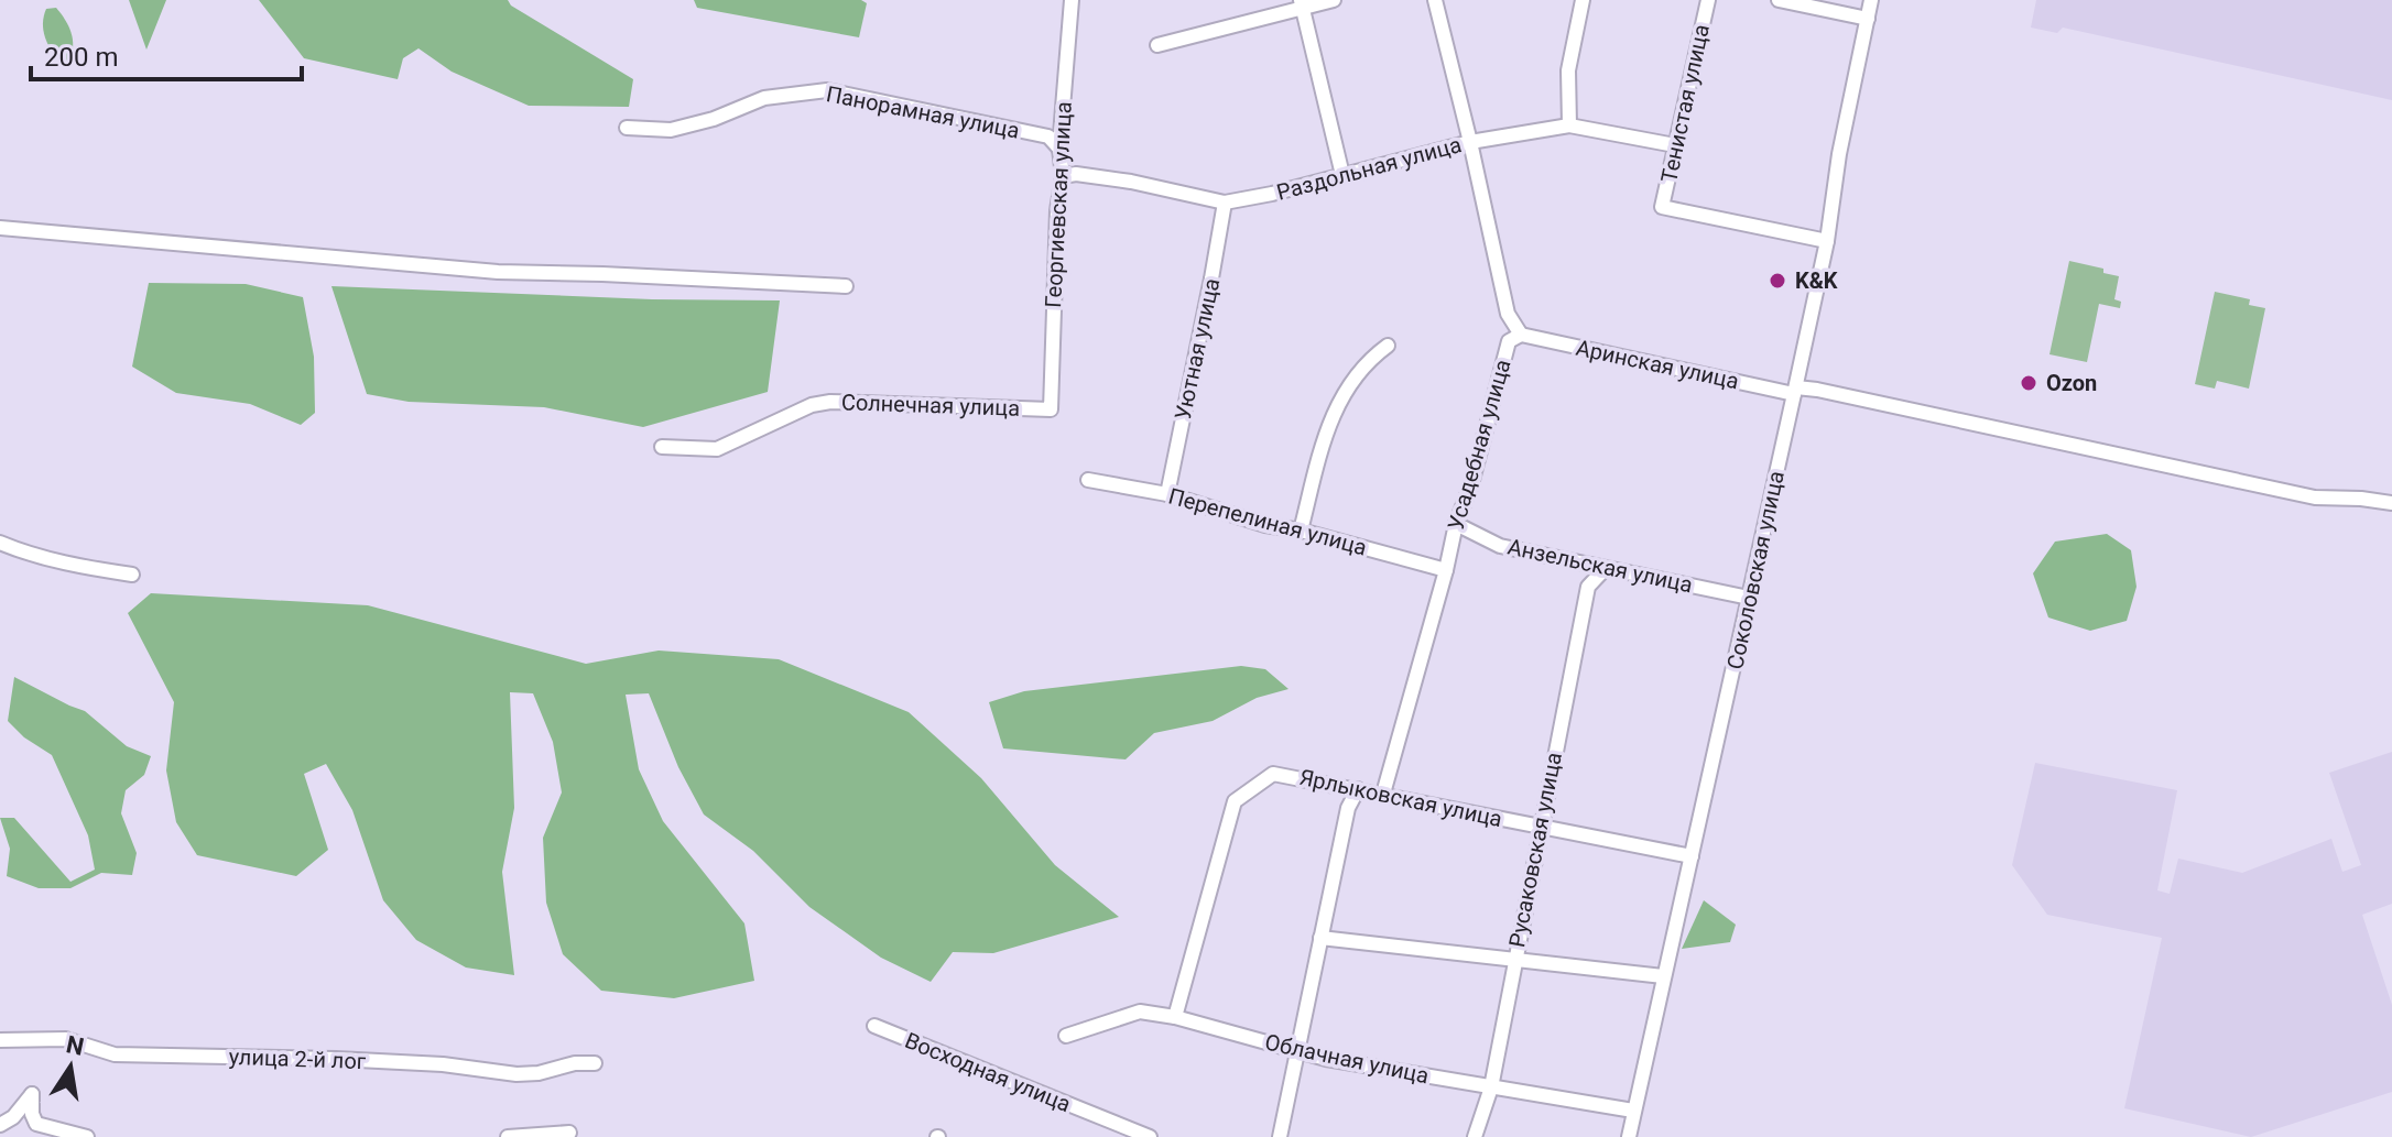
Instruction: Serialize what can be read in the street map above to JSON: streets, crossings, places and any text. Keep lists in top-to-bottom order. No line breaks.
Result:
{"streets":{"street":["Тенистая улица","Панорамная улица","Раздольная улица","Георгиевская улица","Уютная улица","Аринская улица","Солнечная улица","Усадебная улица","Перепелиная улица","Анзельская улица","Соколовская улица","Ярлыковская улица","Русаковская улица","улица 2-й лог","Облачная улица","Восходная улица"]},"crossings":[["Тенистая улица","Раздольная улица"],["Тенистая улица","Соколовская улица"],["Панорамная улица","Георгиевская улица"],["Раздольная улица","Георгиевская улица"],["Раздольная улица","Уютная улица"],["Раздольная улица","Усадебная улица"],["Георгиевская улица","Солнечная улица"],["Уютная улица","Перепелиная улица"],["Аринская улица","Усадебная улица"],["Аринская улица","Соколовская улица"],["Усадебная улица","Перепелиная улица"],["Усадебная улица","Анзельская улица"],["Усадебная улица","Ярлыковская улица"],["Анзельская улица","Соколовская улица"],["Анзельская улица","Русаковская улица"],["Соколовская улица","Ярлыковская улица"],["Соколовская улица","Облачная улица"],["Ярлыковская улица","Русаковская улица"],["Ярлыковская улица","Облачная улица"],["Русаковская улица","Облачная улица"]],"places":["K&K","Ozon"],"scale_bar":"200 m","north":"top"}
